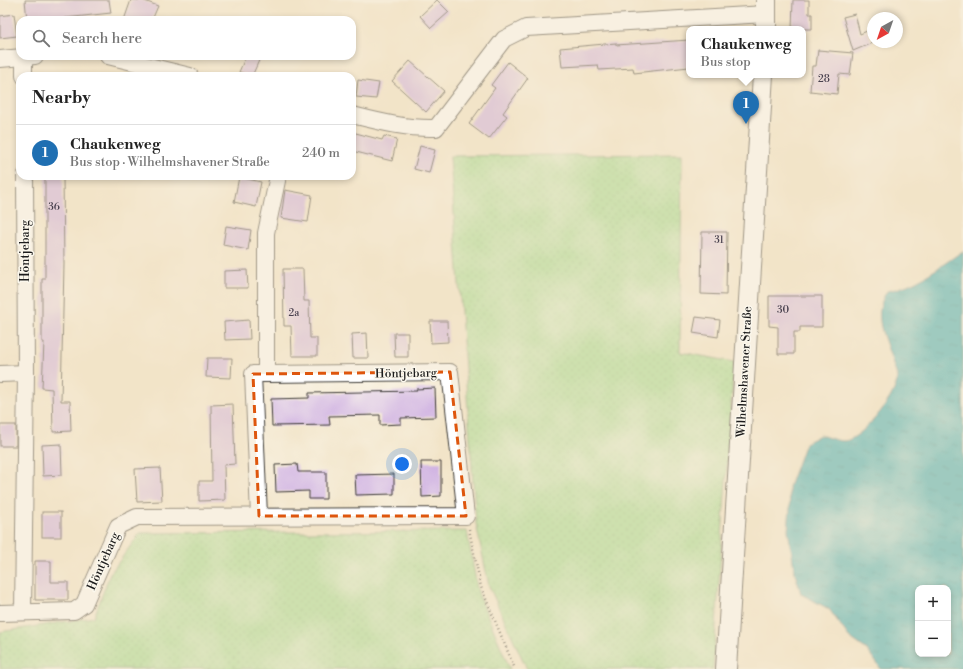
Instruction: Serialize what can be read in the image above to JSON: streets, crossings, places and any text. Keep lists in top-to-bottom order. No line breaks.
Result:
{"streets":{"street":["Höntjebarg","Wilhelmshavener Straße"]},"house_numbers":["28","36","31","30","2a"],"north":"bottom left","page":{"search":"Search here","popup":["Chaukenweg","Bus stop"],"heading":"Nearby","pins":"1","list":[{"mark":"1","name":"Chaukenweg","note":"Bus stop · Wilhelmshavener Straße","value":"240 m"}],"map_buttons":["+","−"]}}
